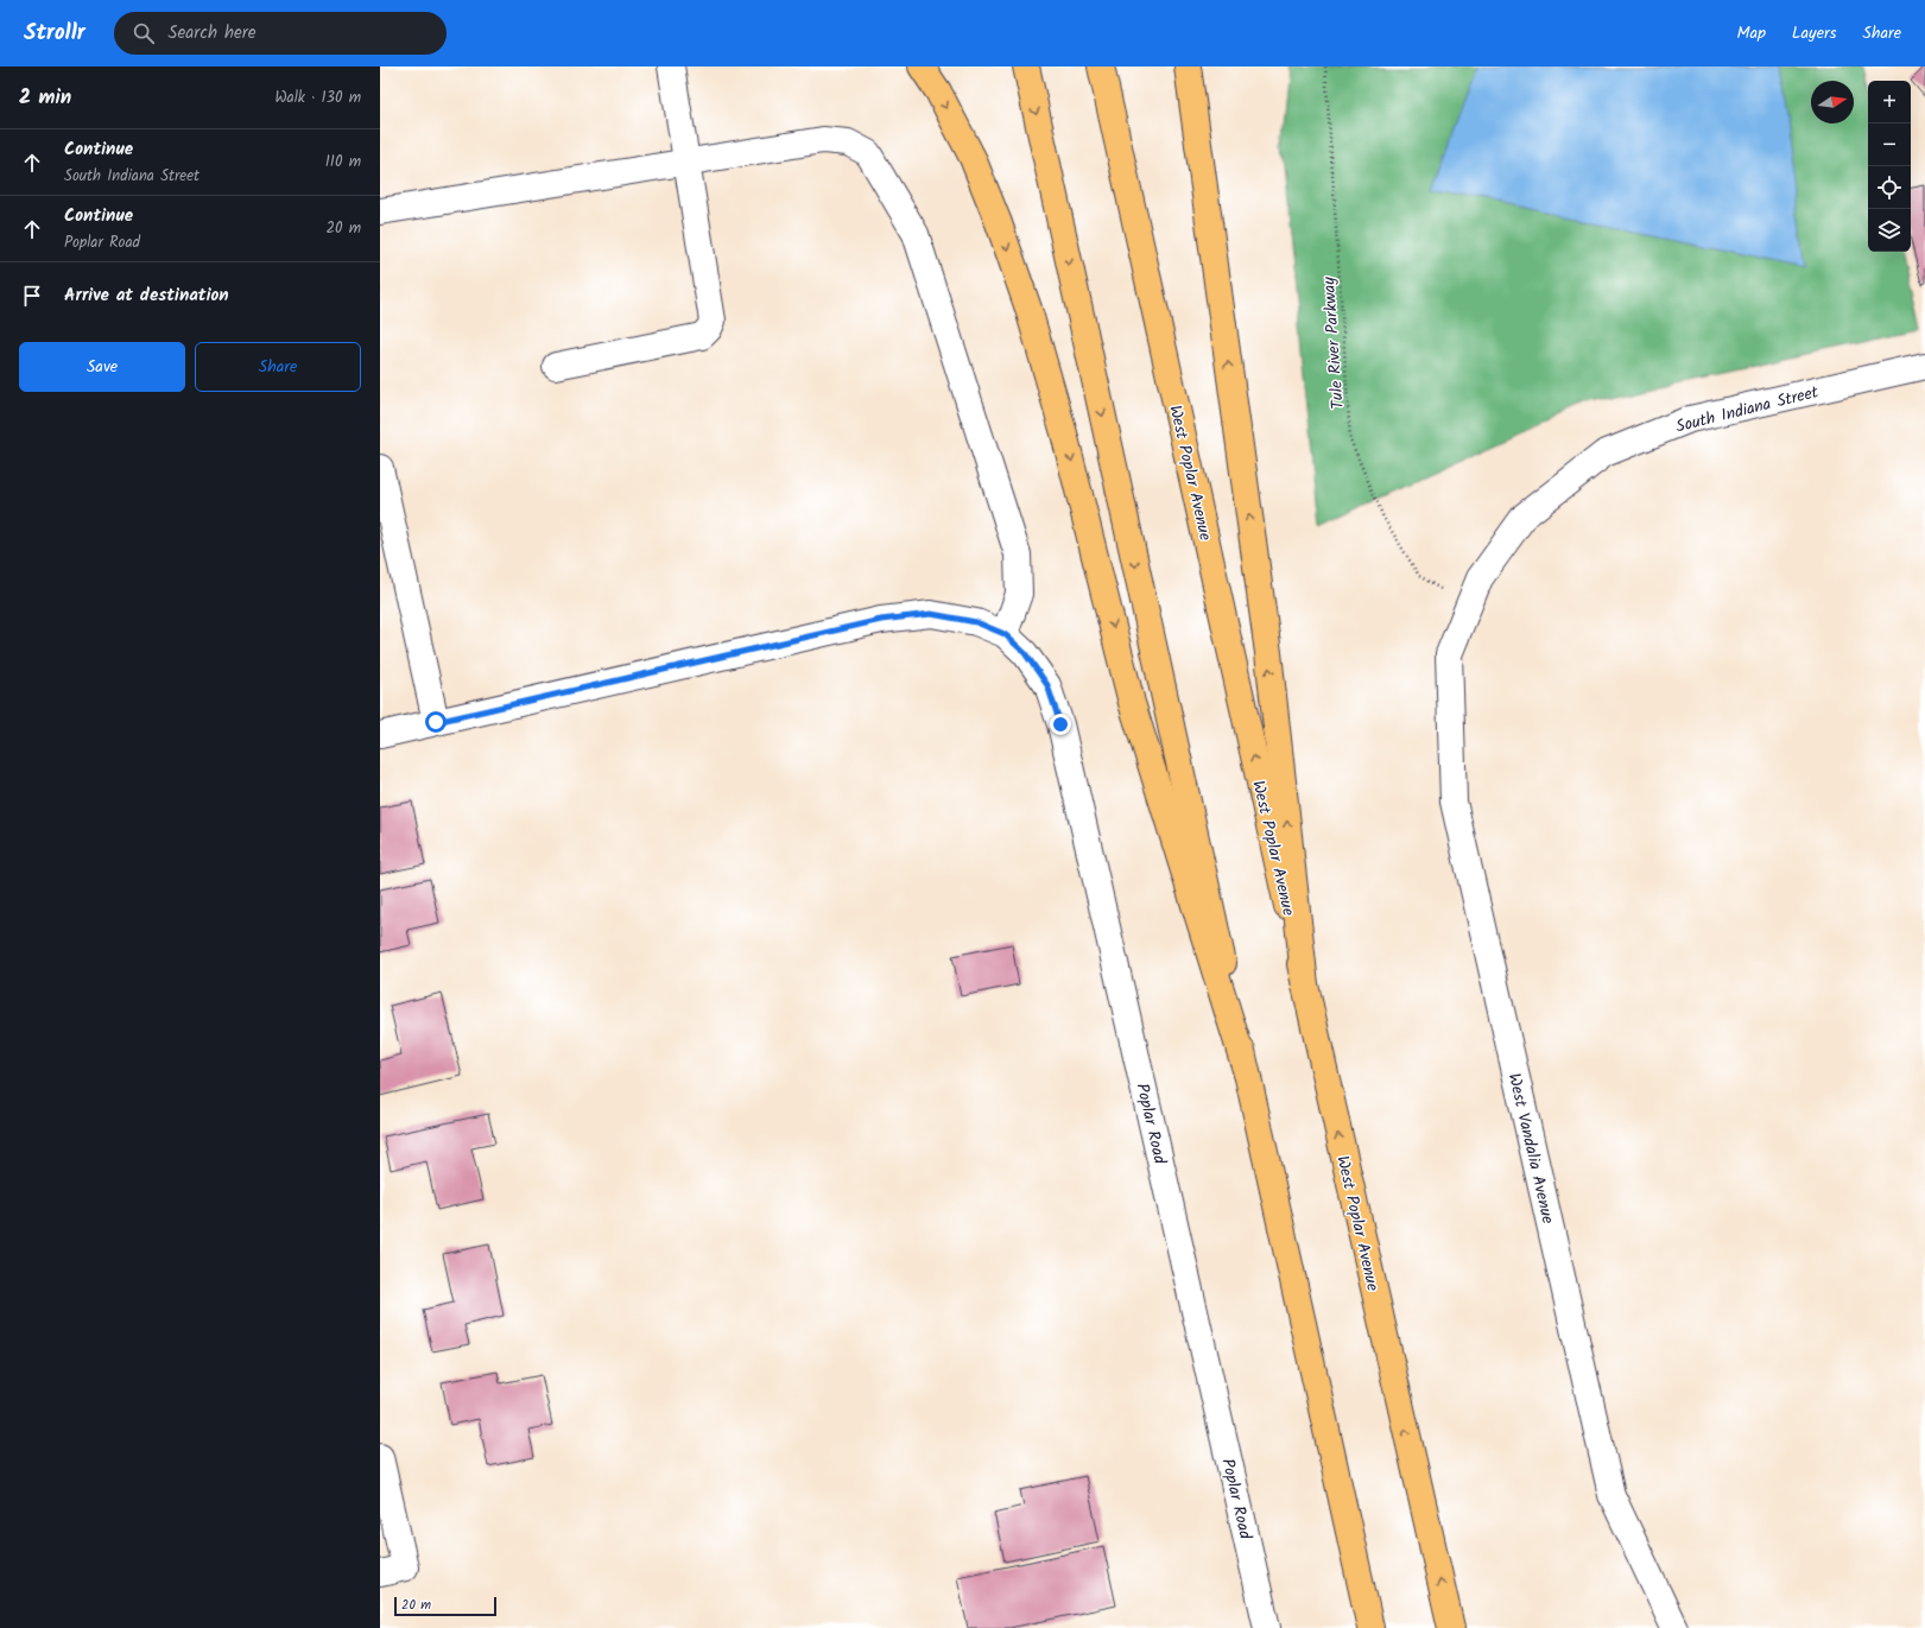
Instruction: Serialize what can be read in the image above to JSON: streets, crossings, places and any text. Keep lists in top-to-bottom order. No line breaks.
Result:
{"streets":{"main road":["West Poplar Avenue"],"street":["South Indiana Street","Poplar Road","West Vandalia Avenue"],"path":["Tule River Parkway"]},"crossings":[["South Indiana Street","West Vandalia Avenue"]],"scale_bar":"20 m","north":"right","page":{"header":"Strollr","search":"Search here","nav":["Map","Layers","Share"],"heading":["2 min","Walk · 130 m"],"map_buttons":["+","−"],"list":[["Continue","South Indiana Street","110 m"],["Continue","Poplar Road","20 m"],"Arrive at destination"],"buttons":["Save","Share"],"scale":"20 m"}}
